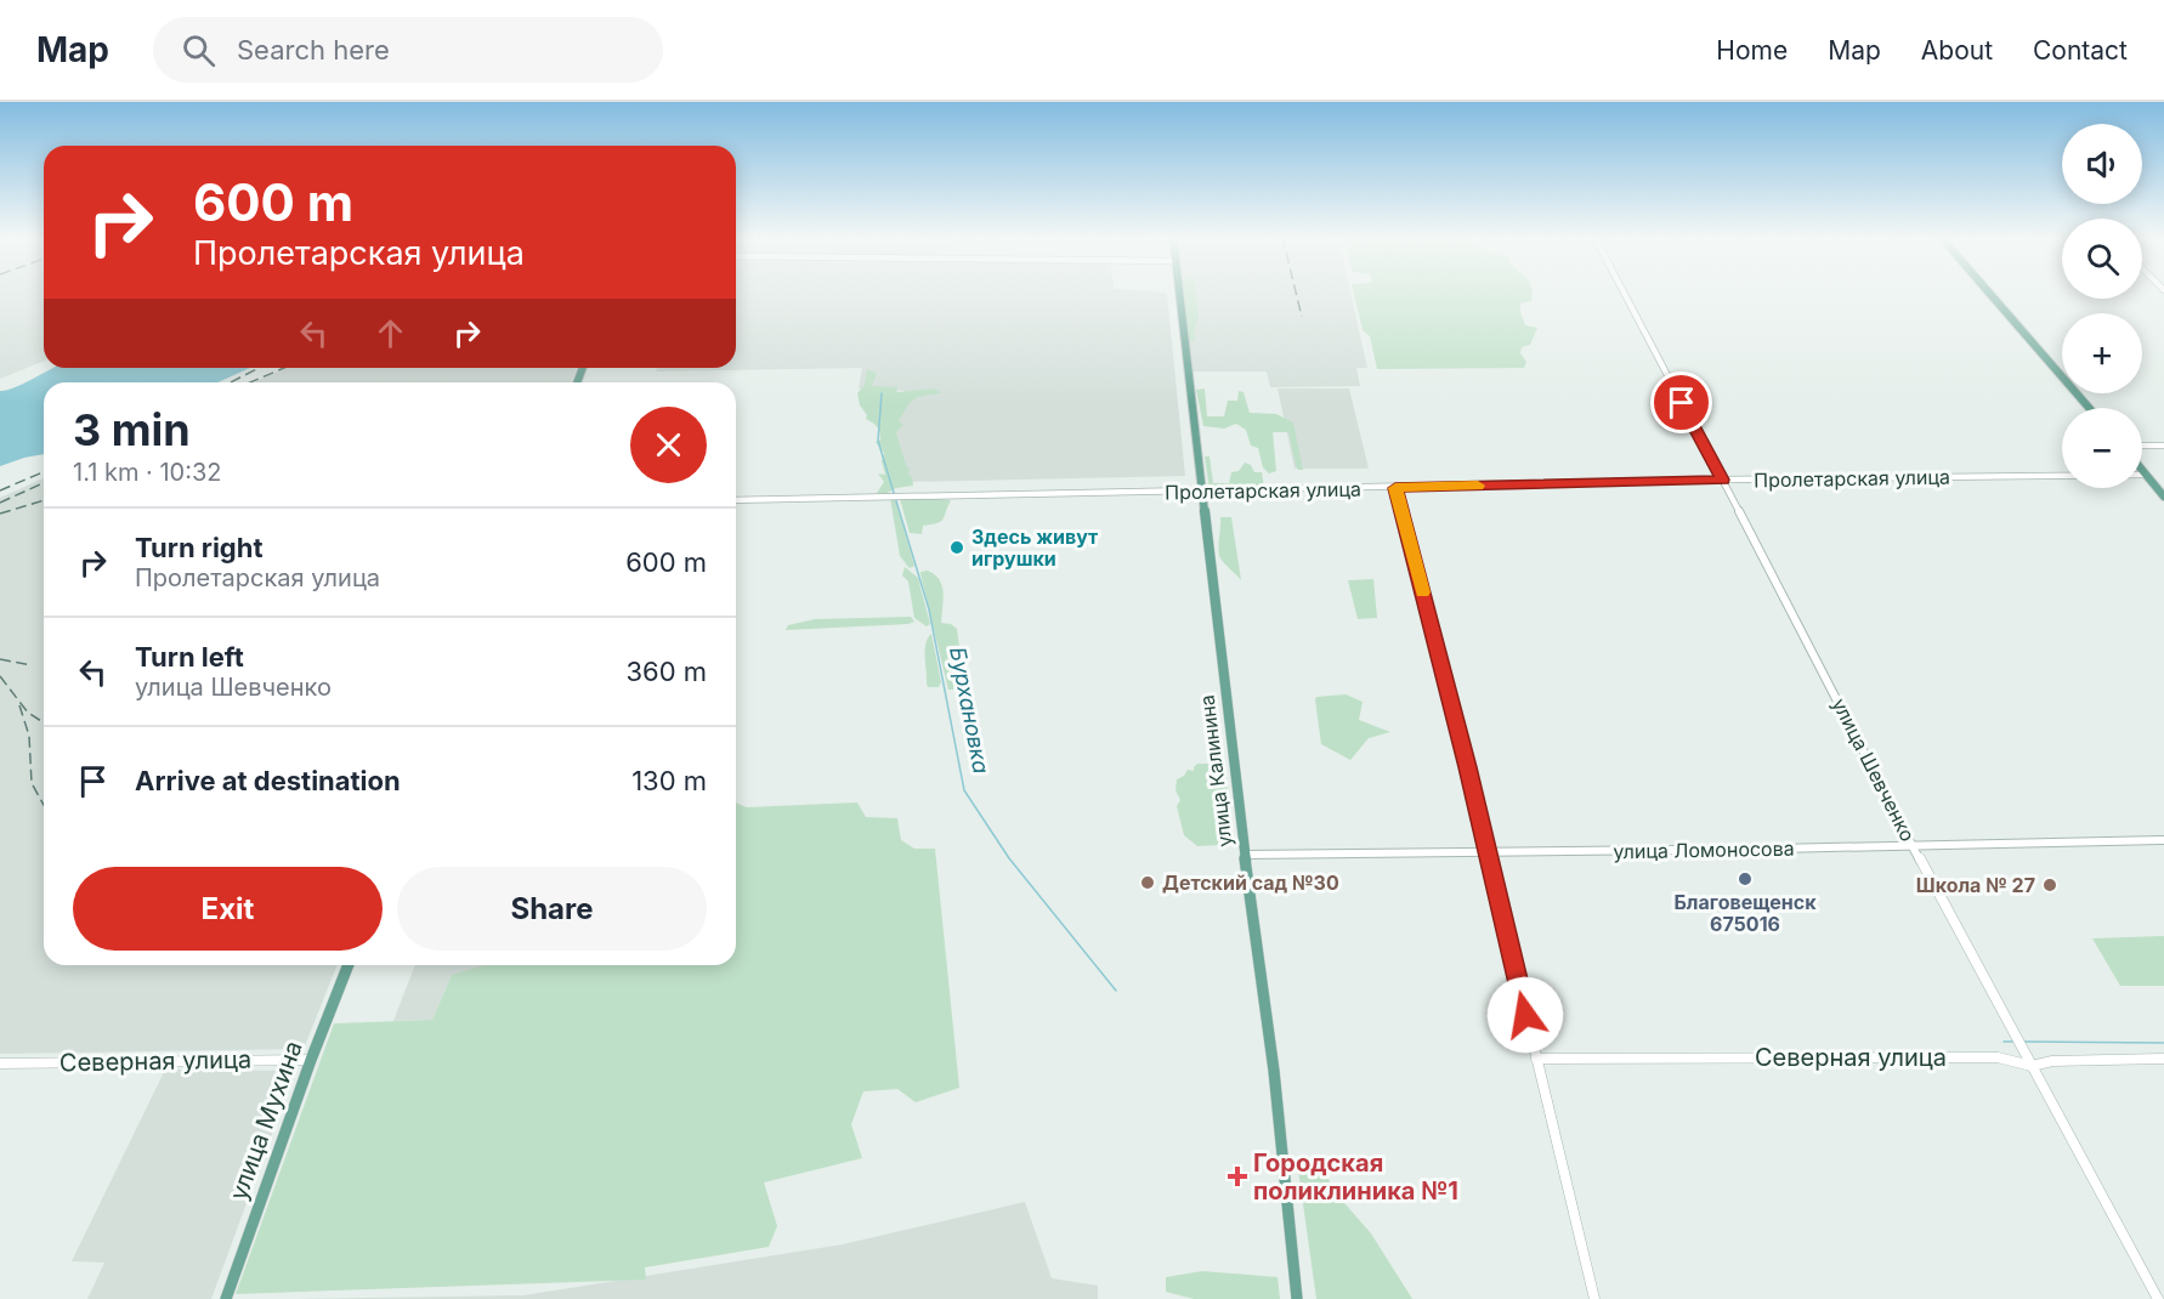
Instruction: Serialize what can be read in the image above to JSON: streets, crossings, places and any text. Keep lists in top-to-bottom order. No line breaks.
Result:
{"streets":{"main road":["улица Калинина","улица Мухина"],"street":["Пролетарская улица","улица Шевченко","улица Ломоносова","Северная улица"]},"crossings":[["Пролетарская улица","улица Шевченко"],["Пролетарская улица","улица Калинина"],["улица Шевченко","улица Ломоносова"],["улица Шевченко","Северная улица"],["улица Калинина","улица Ломоносова"],["Северная улица","улица Мухина"]],"water":["Бурхановка"],"places":{"other":["Здесь живут игрушки","Благовещенск 675016","Детский сад №30","Школа № 27"],"health":["Городская поликлиника №1"]},"page":{"header":"Map","search":"Search here","nav":["Home","Map","About","Contact"],"map_buttons":["+","−"],"turn":["600 m","Пролетарская улица"],"heading":["3 min","1.1 km · 10:32"],"list":[{"name":"Turn right","note":"Пролетарская улица","value":"600 m"},{"name":"Turn left","note":"улица Шевченко","value":"360 m"},{"name":"Arrive at destination","value":"130 m"}],"buttons":["Exit","Share"]}}
